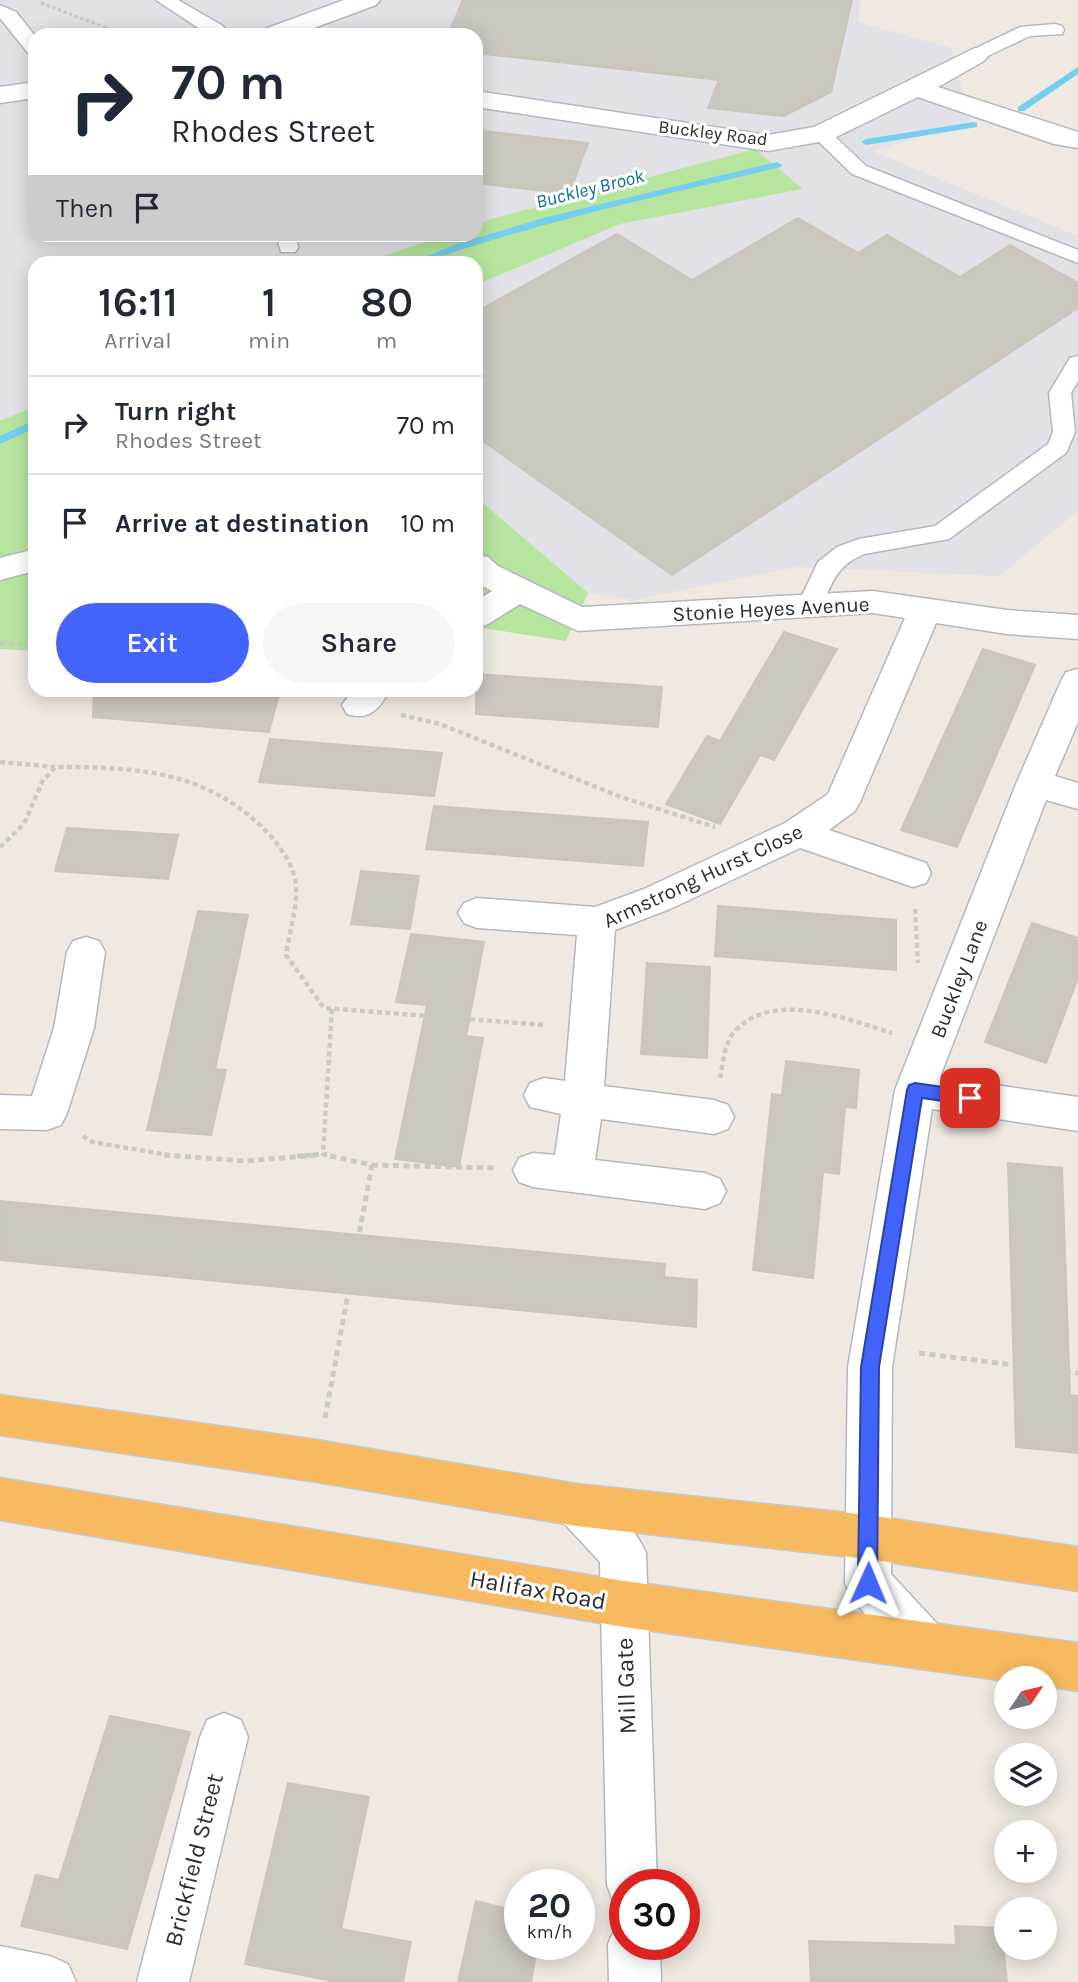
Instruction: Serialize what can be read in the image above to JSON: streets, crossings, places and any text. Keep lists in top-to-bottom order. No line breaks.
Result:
{"streets":{"highway":["Halifax Road"],"street":["Buckley Road","Stonie Heyes Avenue","Armstrong Hurst Close","Buckley Lane","Mill Gate","Brickfield Street"]},"crossings":[["Stonie Heyes Avenue","Armstrong Hurst Close"],["Buckley Lane","Halifax Road"],["Halifax Road","Mill Gate"]],"water":["Buckley Brook"],"north":"top right","page":{"turn":["70 m","Rhodes Street"],"then":"Then","eta":["16:11","Arrival","1","min","80","m"],"list":[{"name":"Turn right","note":"Rhodes Street","value":"70 m"},{"name":"Arrive at destination","value":"10 m"}],"buttons":["Exit","Share"],"map_buttons":["+","−"],"speed":"20 km/h","limit":"30"}}
